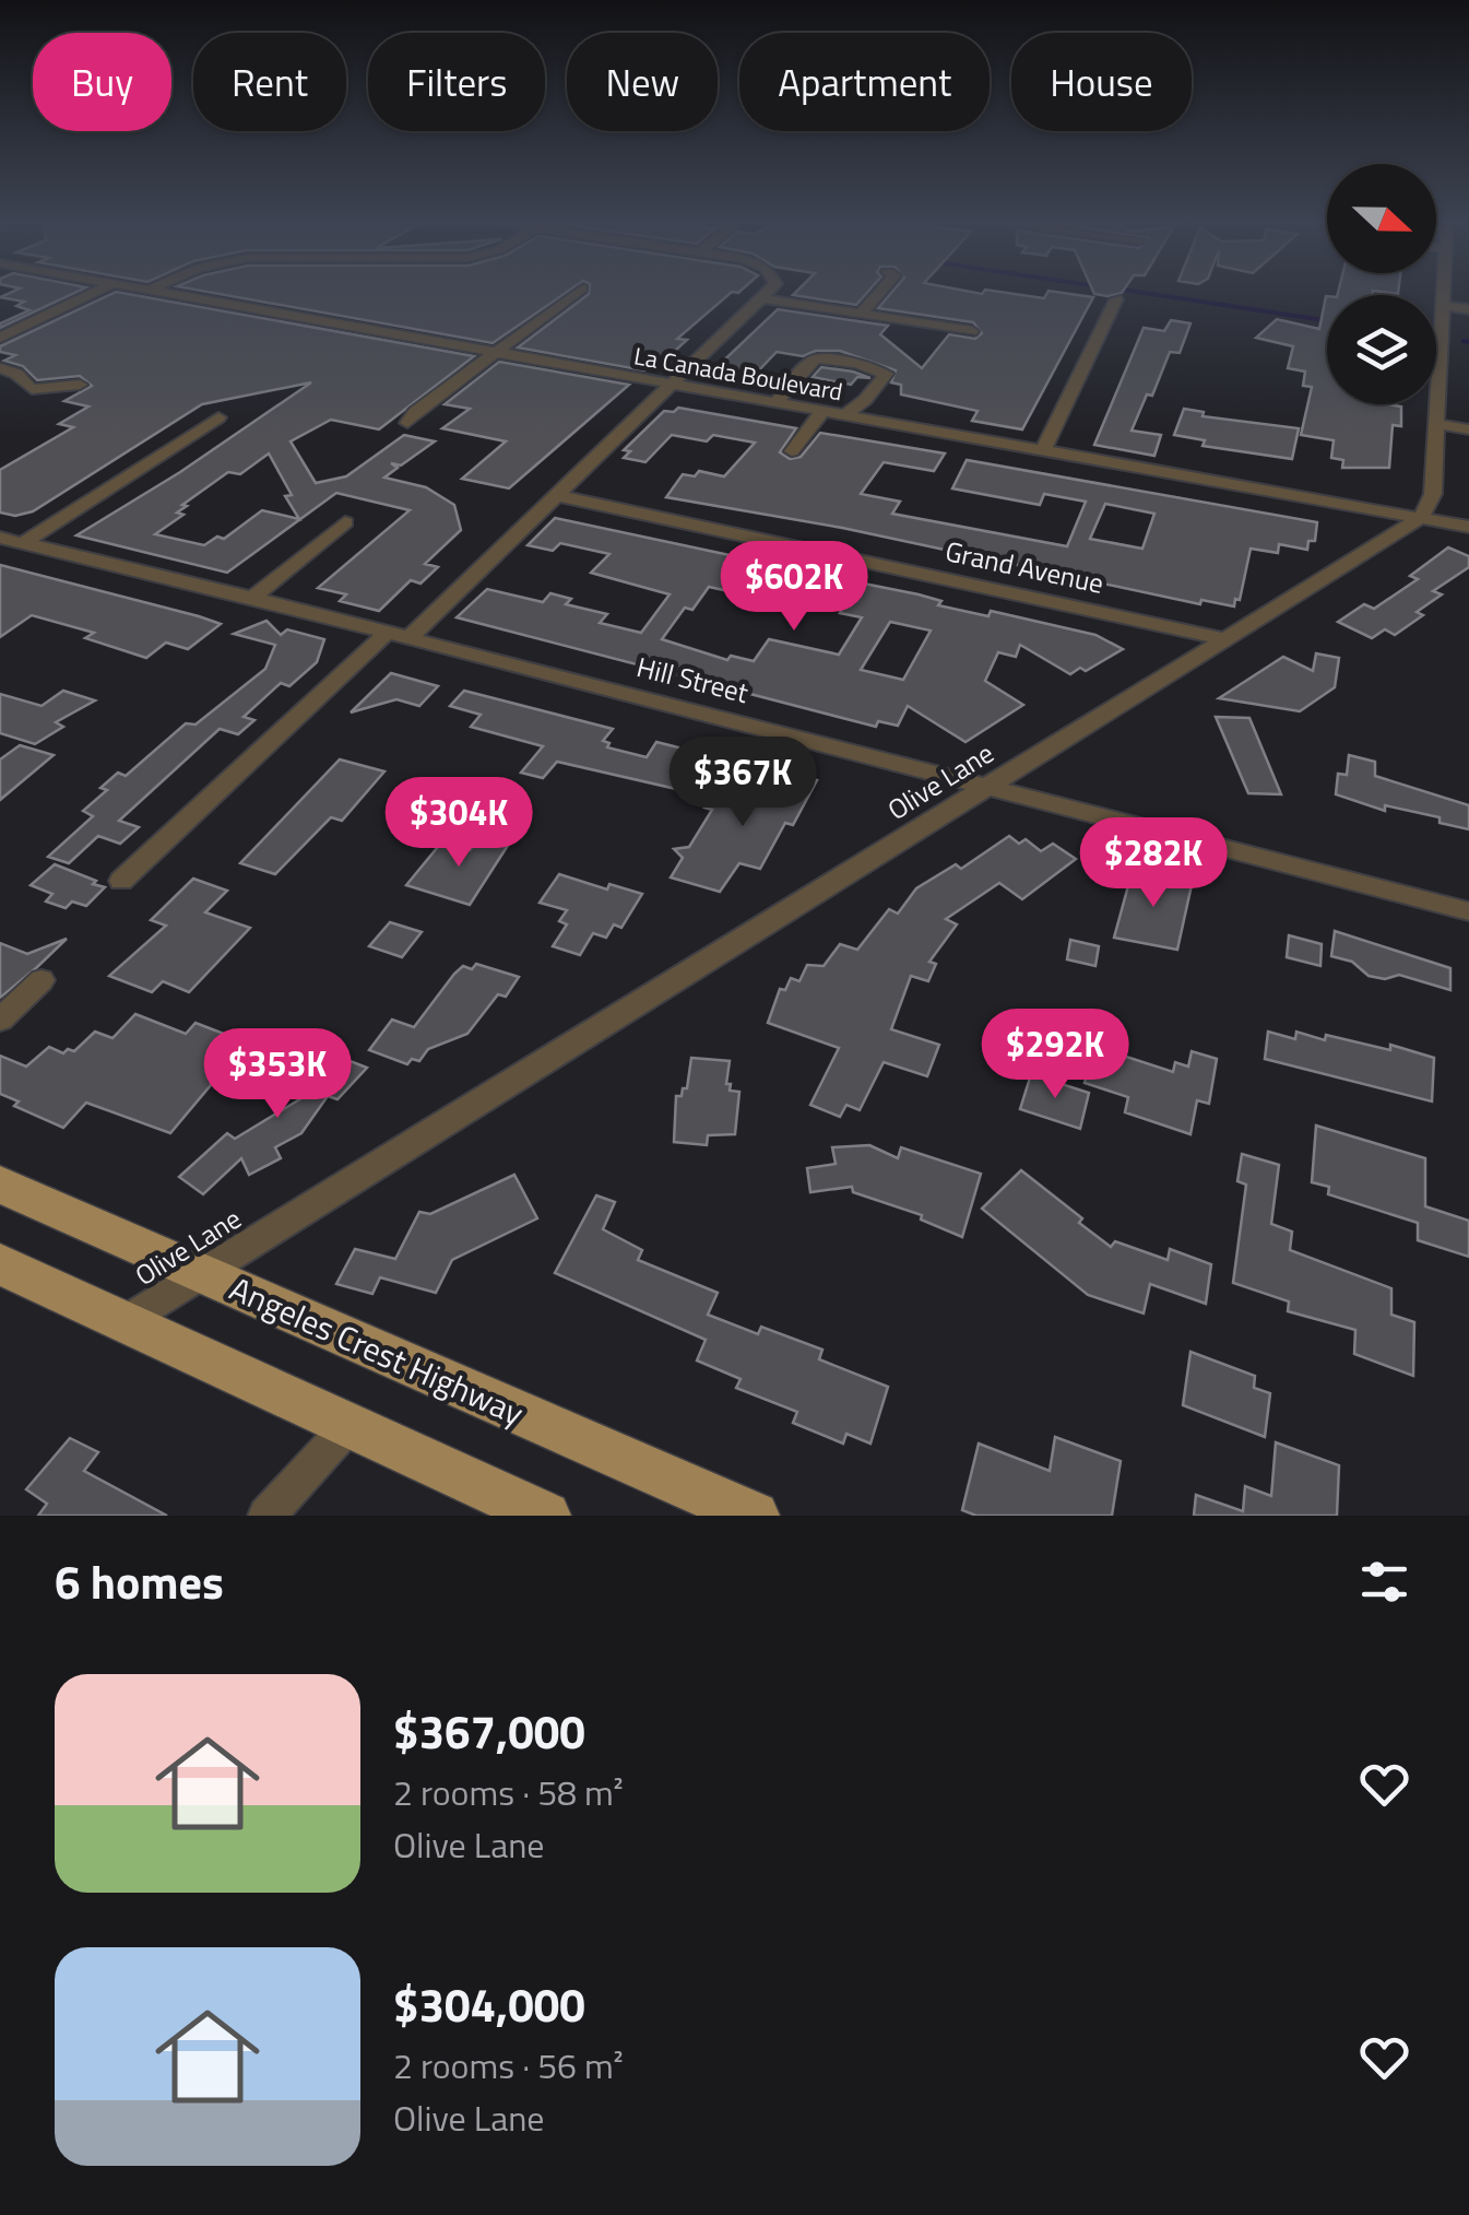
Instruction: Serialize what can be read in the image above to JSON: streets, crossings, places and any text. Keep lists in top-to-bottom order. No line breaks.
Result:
{"streets":{"main road":["Angeles Crest Highway"],"street":["La Canada Boulevard","Grand Avenue","Hill Street","Olive Lane"]},"crossings":[["La Canada Boulevard","Olive Lane"],["Grand Avenue","Olive Lane"],["Hill Street","Olive Lane"],["Olive Lane","Angeles Crest Highway"]],"north":"right","page":{"chip":["Buy","Rent","Filters","New","Apartment","House"],"price":["$602K","$367K","$304K","$282K","$292K","$353K"],"heading":"6 homes","list":[{"name":"$367,000","note":"2 rooms · 58 m² · Olive Lane"},{"name":"$304,000","note":"2 rooms · 56 m² · Olive Lane"}]}}
